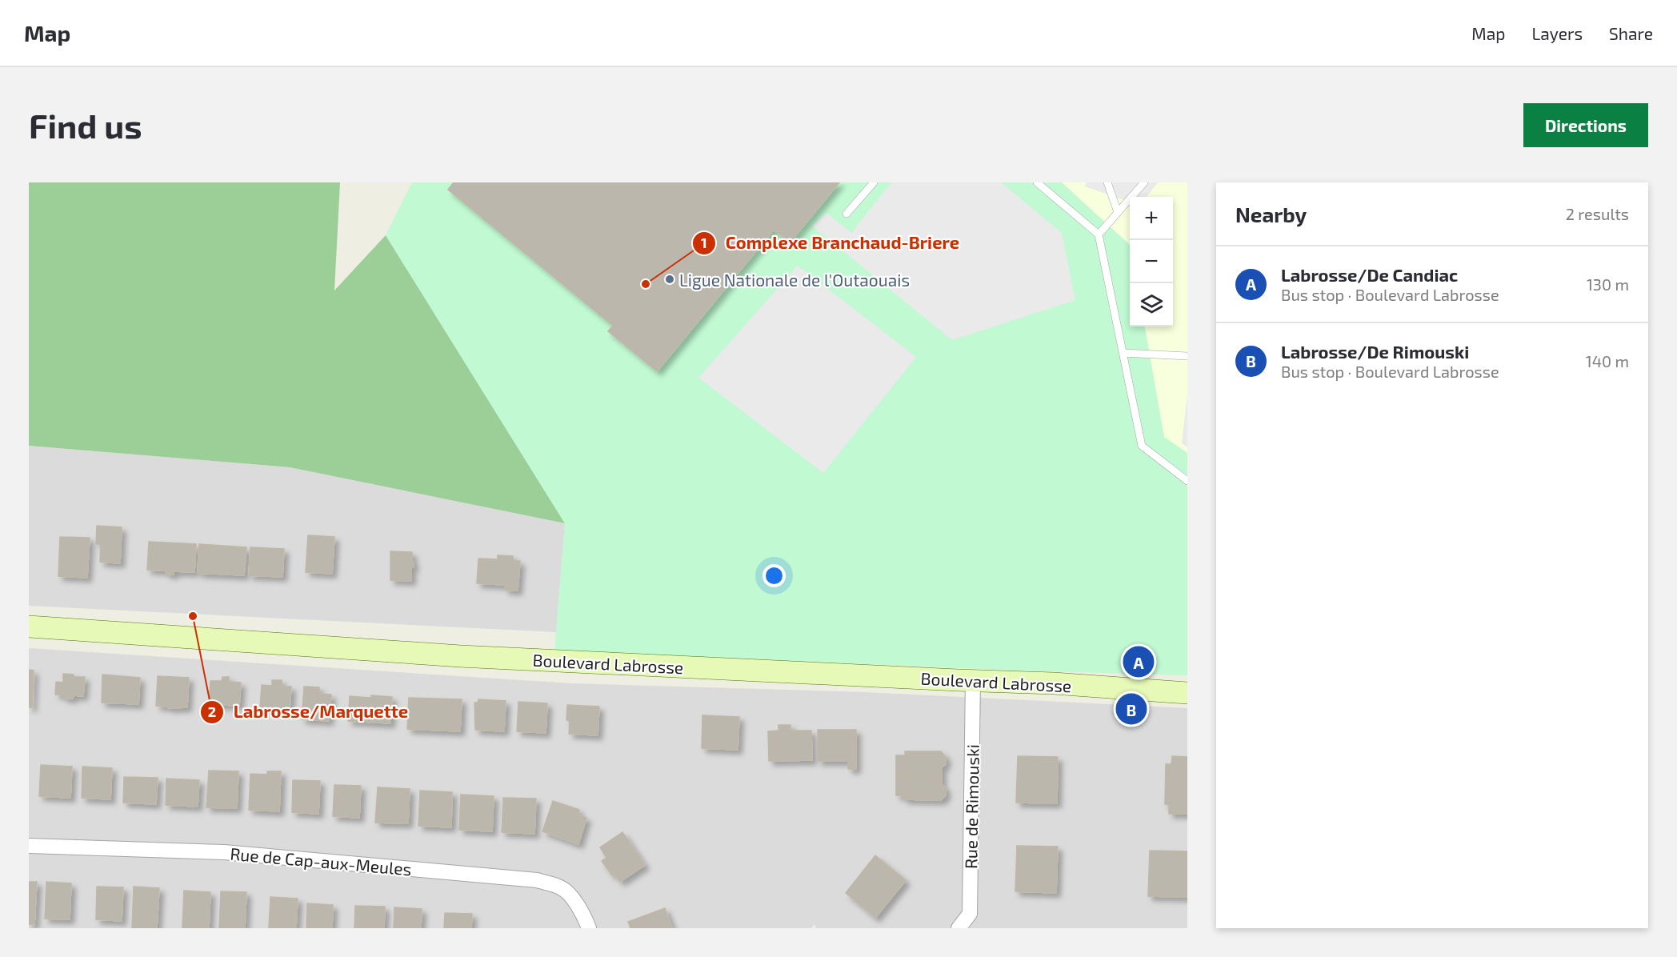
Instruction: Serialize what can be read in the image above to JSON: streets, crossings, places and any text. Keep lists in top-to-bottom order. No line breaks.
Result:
{"streets":{"main road":["Boulevard Labrosse"],"street":["Rue de Rimouski","Rue de Cap-aux-Meules"]},"crossings":[["Boulevard Labrosse","Rue de Rimouski"]],"places":["Ligue Nationale de l'Outaouais","Complexe Branchaud-Briere","Labrosse/Marquette"],"page":{"header":"Map","nav":["Map","Layers","Share"],"buttons":"Directions","title":"Find us","heading":["Nearby","2 results"],"map_buttons":["+","−"],"list":[{"mark":"A","name":"Labrosse/De Candiac","note":"Bus stop · Boulevard Labrosse","value":"130 m"},{"mark":"B","name":"Labrosse/De Rimouski","note":"Bus stop · Boulevard Labrosse","value":"140 m"}],"pins":["A","B"]}}
